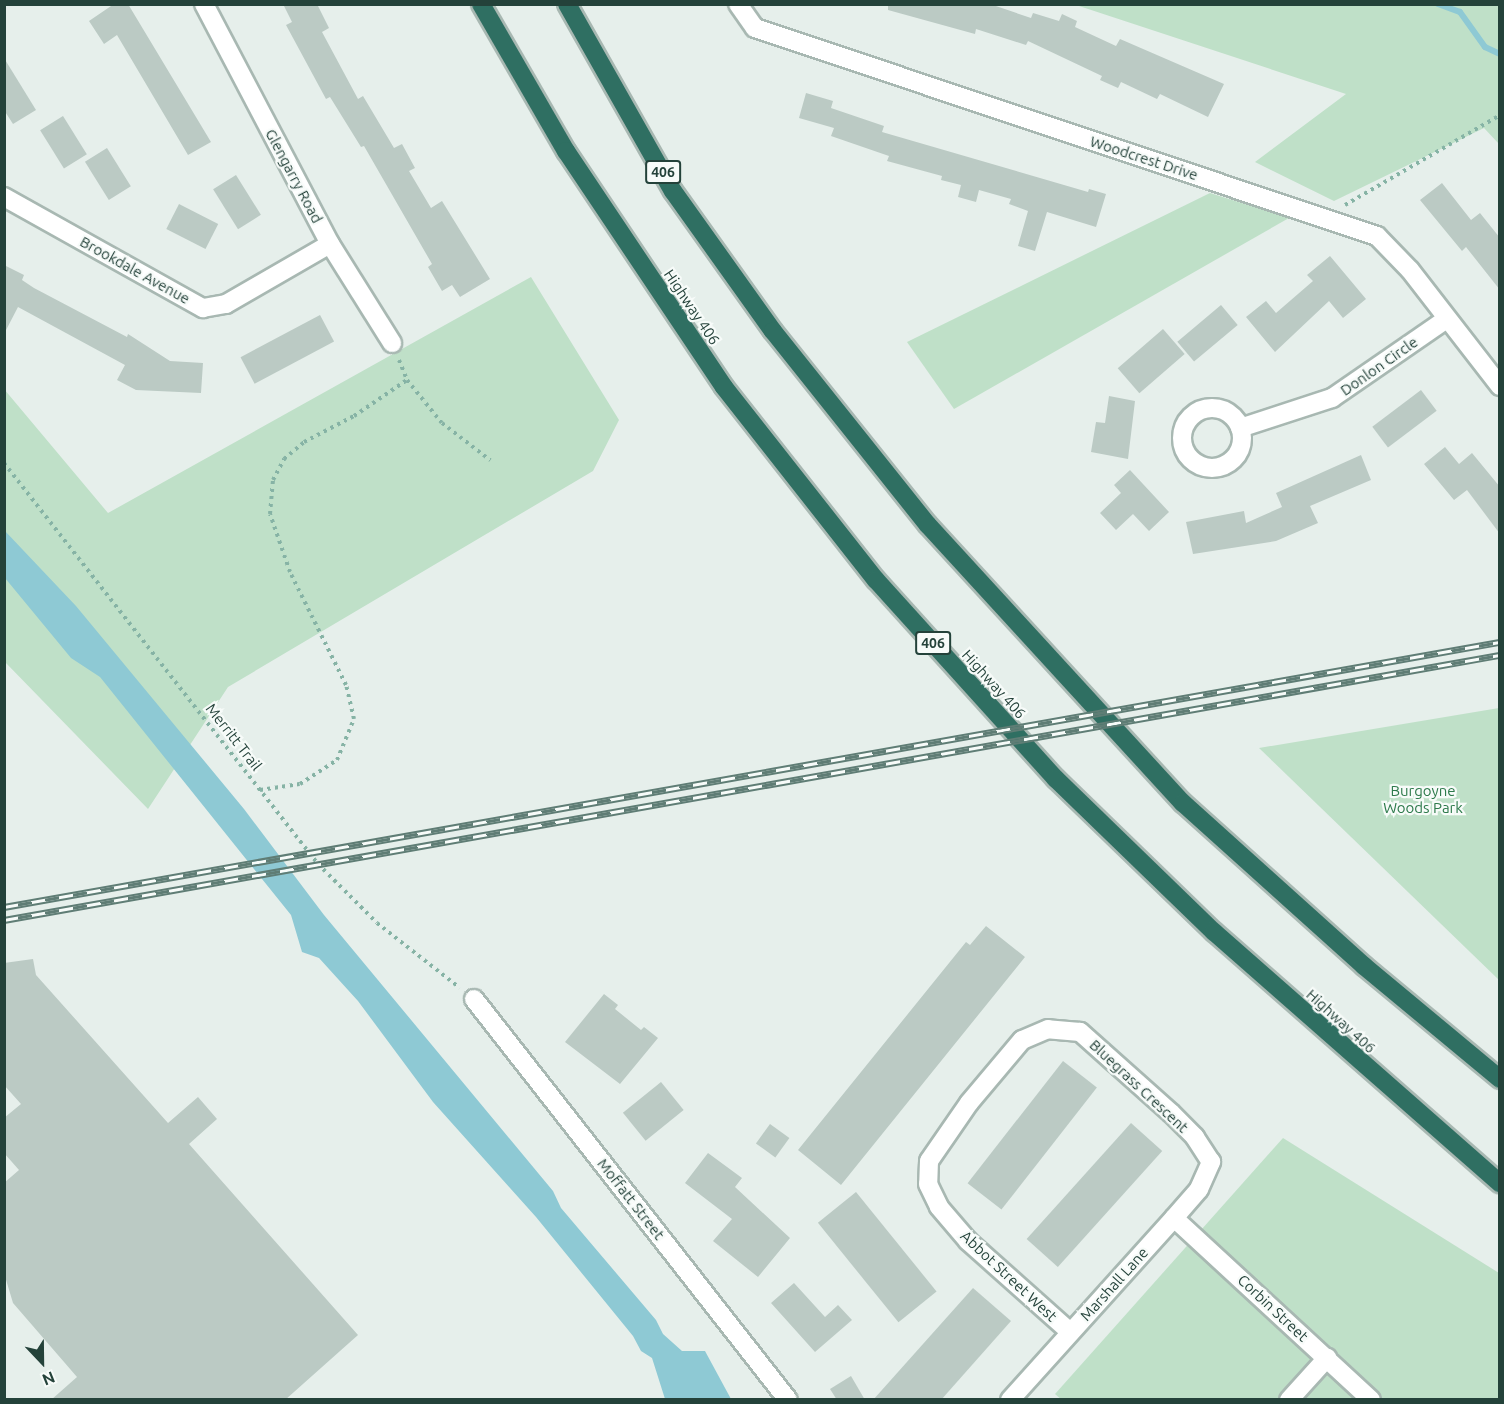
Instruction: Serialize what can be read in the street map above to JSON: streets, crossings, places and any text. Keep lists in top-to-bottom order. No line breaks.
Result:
{"streets":{"highway":["406","Highway 406"],"street":["Woodcrest Drive","Glengarry Road","Brookdale Avenue","Donlon Circle","Bluegrass Crescent","Moffatt Street","Abbot Street West","Marshall Lane","Corbin Street"],"path":["Merritt Trail"]},"crossings":[["Woodcrest Drive","Donlon Circle"],["Glengarry Road","Brookdale Avenue"],["Merritt Trail","Moffatt Street"],["Bluegrass Crescent","Abbot Street West"],["Bluegrass Crescent","Marshall Lane"],["Abbot Street West","Marshall Lane"],["Marshall Lane","Corbin Street"]],"parks":["Burgoyne Woods Park"],"north":"bottom"}
